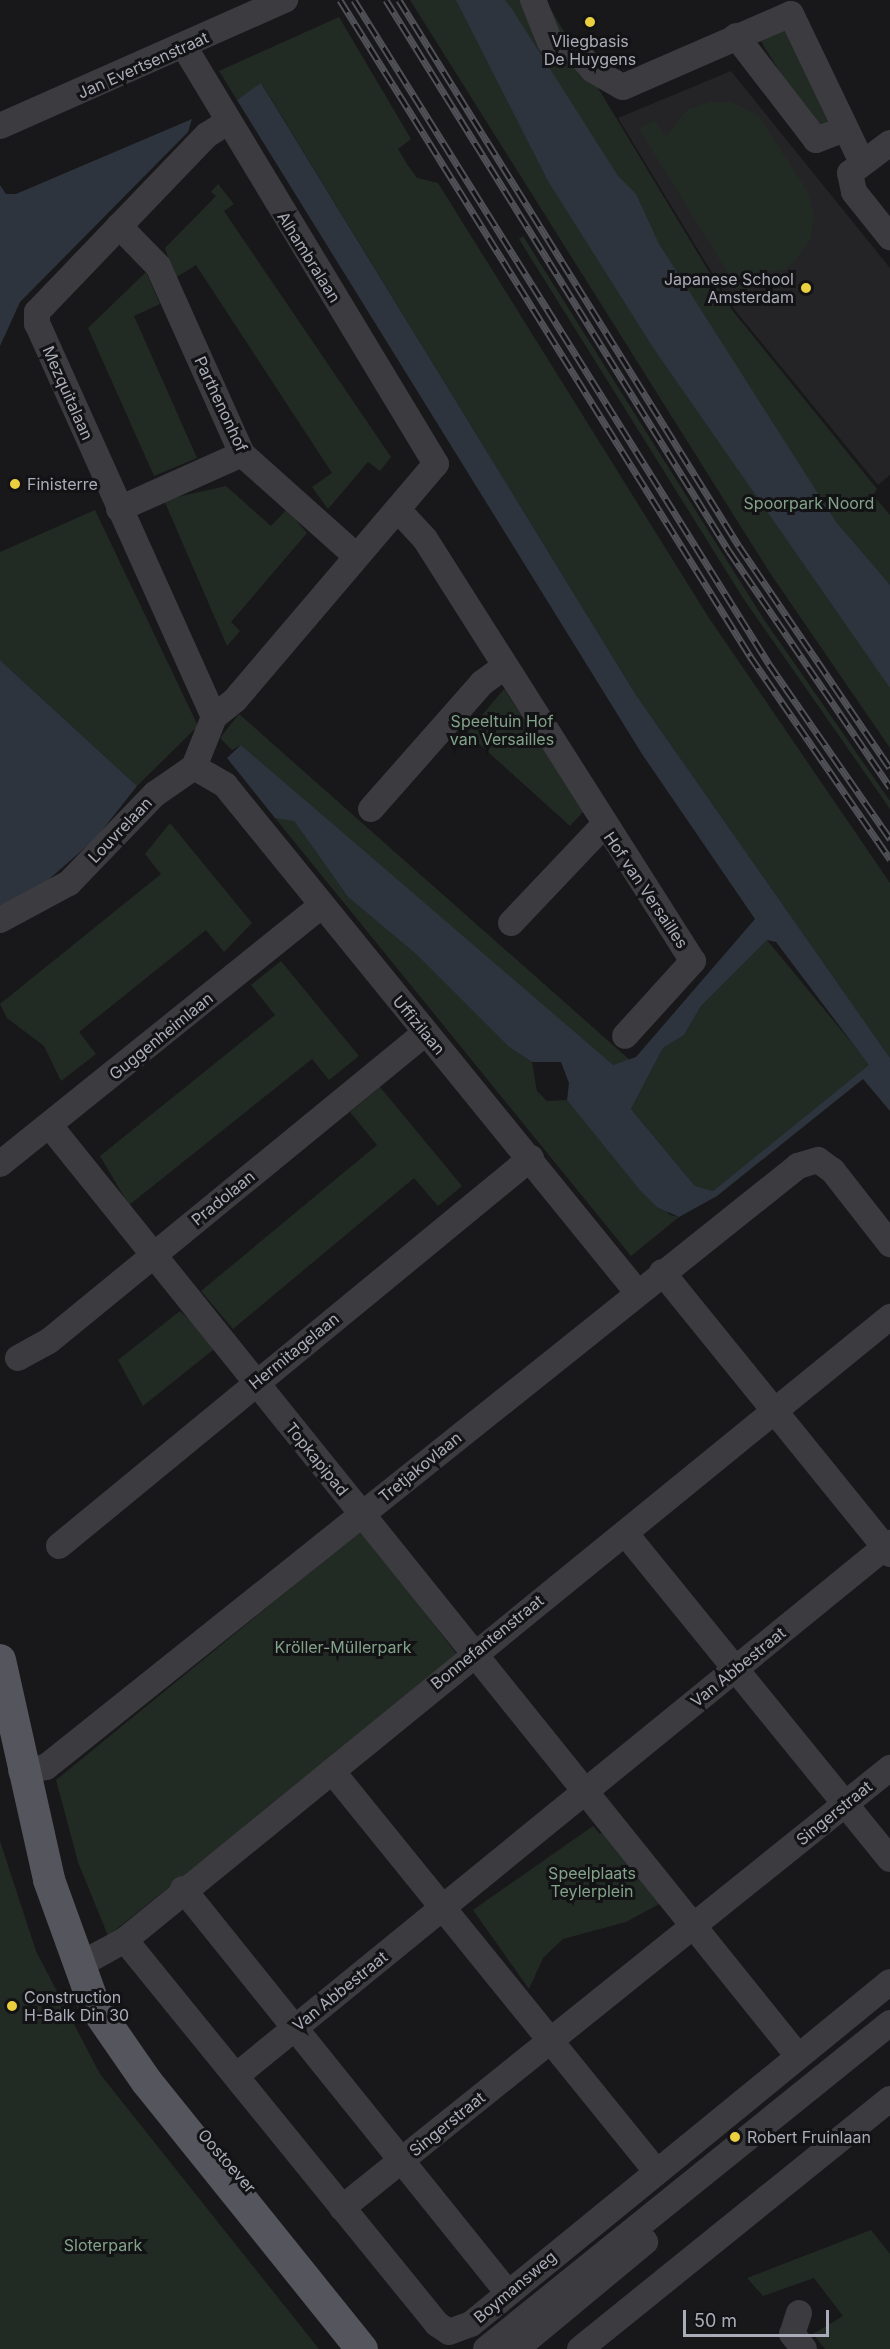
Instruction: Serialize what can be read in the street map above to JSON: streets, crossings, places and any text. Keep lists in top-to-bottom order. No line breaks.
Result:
{"streets":{"main road":["Oostoever"],"street":["Jan Evertsenstraat","Alhambralaan","Mezquitalaan","Parthenonhof","Louvrelaan","Hof van Versailles","Uffizilaan","Guggenheimlaan","Pradolaan","Hermitagelaan","Topkapipad","Tretjakovlaan","Bonnefantenstraat","Van Abbestraat","Singerstraat","Boymansweg"]},"crossings":[["Jan Evertsenstraat","Alhambralaan"],["Alhambralaan","Mezquitalaan"],["Alhambralaan","Hof van Versailles"],["Mezquitalaan","Parthenonhof"],["Louvrelaan","Uffizilaan"],["Uffizilaan","Guggenheimlaan"],["Uffizilaan","Pradolaan"],["Uffizilaan","Hermitagelaan"],["Uffizilaan","Tretjakovlaan"],["Guggenheimlaan","Topkapipad"],["Pradolaan","Topkapipad"],["Hermitagelaan","Topkapipad"],["Topkapipad","Tretjakovlaan"],["Topkapipad","Bonnefantenstraat"],["Topkapipad","Van Abbestraat"],["Topkapipad","Singerstraat"],["Tretjakovlaan","Oostoever"],["Bonnefantenstraat","Oostoever"],["Bonnefantenstraat","Boymansweg"],["Van Abbestraat","Boymansweg"],["Singerstraat","Boymansweg"]],"parks":["Spoorpark Noord","Speeltuin Hof van Versailles","Kröller-Müllerpark","Speelplaats Teylerplein","Sloterpark"],"places":["Vliegbasis De Huygens","Japanese School Amsterdam","Finisterre","Construction H-Balk Din 30","Robert Fruinlaan"],"scale_bar":"50 m"}
